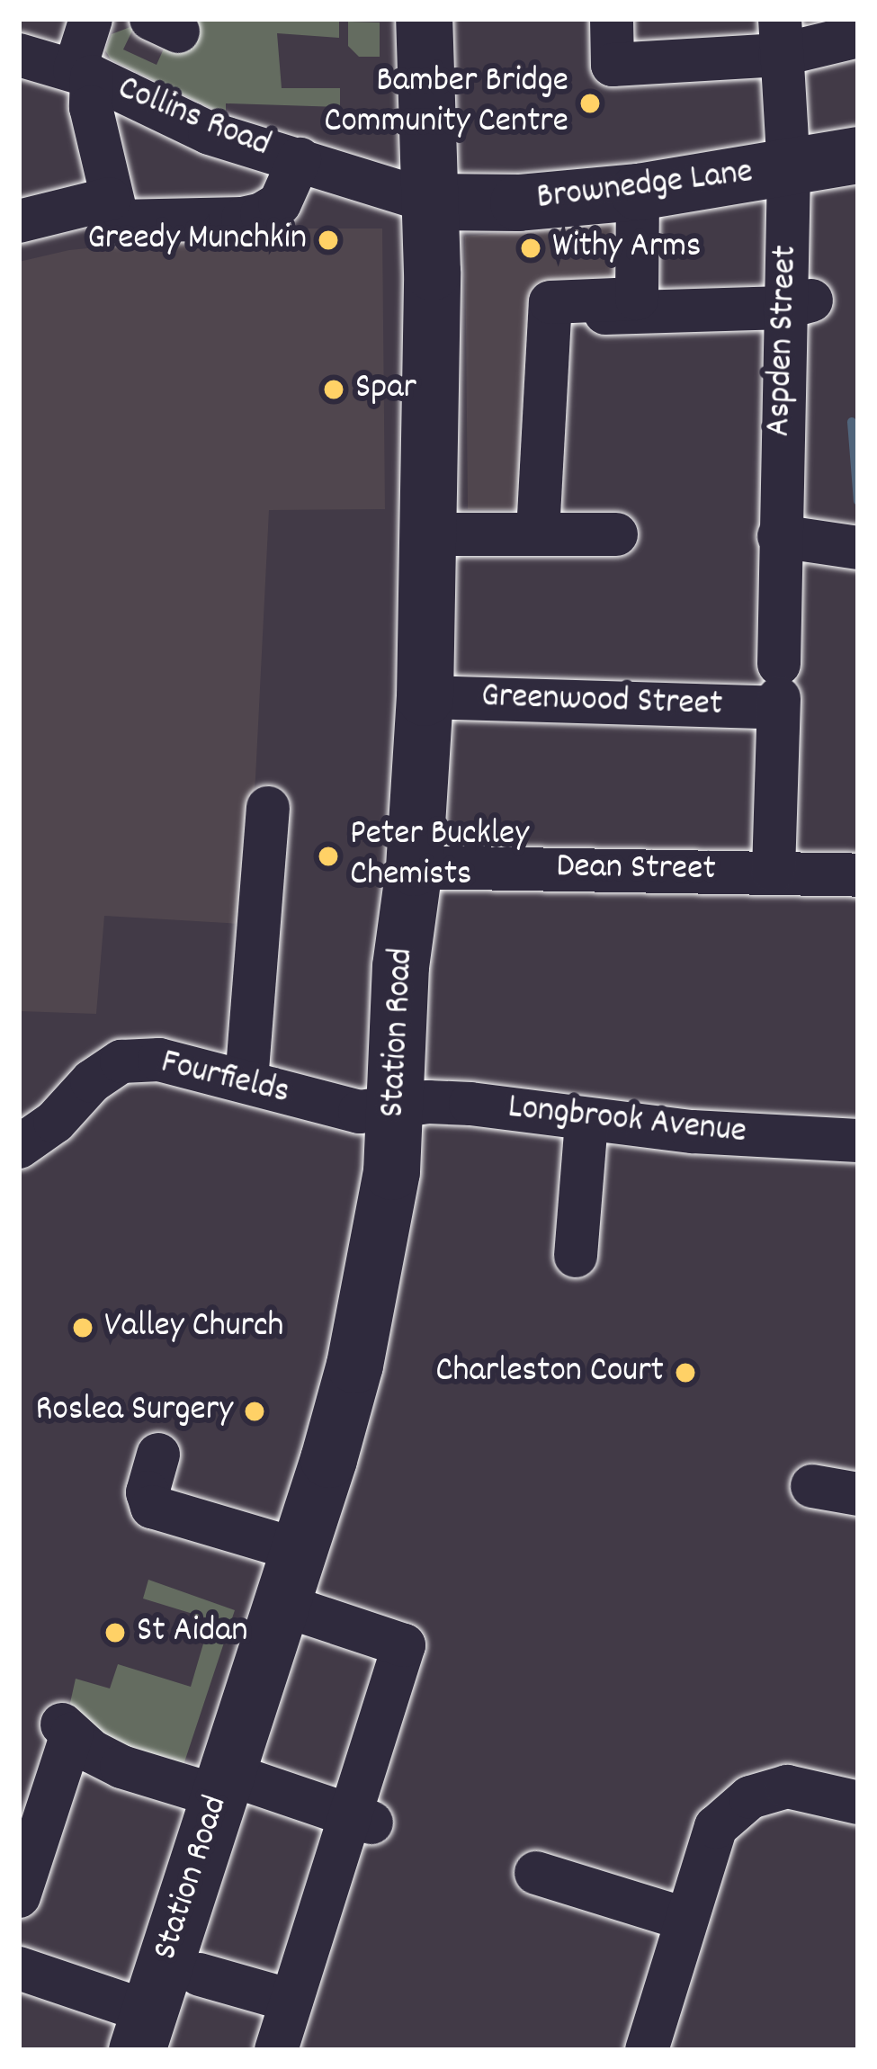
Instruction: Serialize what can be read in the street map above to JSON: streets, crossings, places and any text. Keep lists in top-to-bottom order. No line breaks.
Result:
{"streets":{"main road":["Brownedge Lane","Station Road"],"street":["Collins Road","Aspden Street","Greenwood Street","Dean Street","Fourfields","Longbrook Avenue"]},"crossings":[["Collins Road","Brownedge Lane"],["Collins Road","Station Road"],["Brownedge Lane","Aspden Street"],["Brownedge Lane","Station Road"],["Aspden Street","Greenwood Street"],["Aspden Street","Dean Street"],["Greenwood Street","Station Road"],["Dean Street","Station Road"],["Station Road","Fourfields"],["Station Road","Longbrook Avenue"],["Fourfields","Longbrook Avenue"]],"places":["Bamber Bridge Community Centre","Greedy Munchkin","Withy Arms","Spar","Peter Buckley Chemists","Valley Church","Charleston Court","Roslea Surgery","St Aidan"]}
